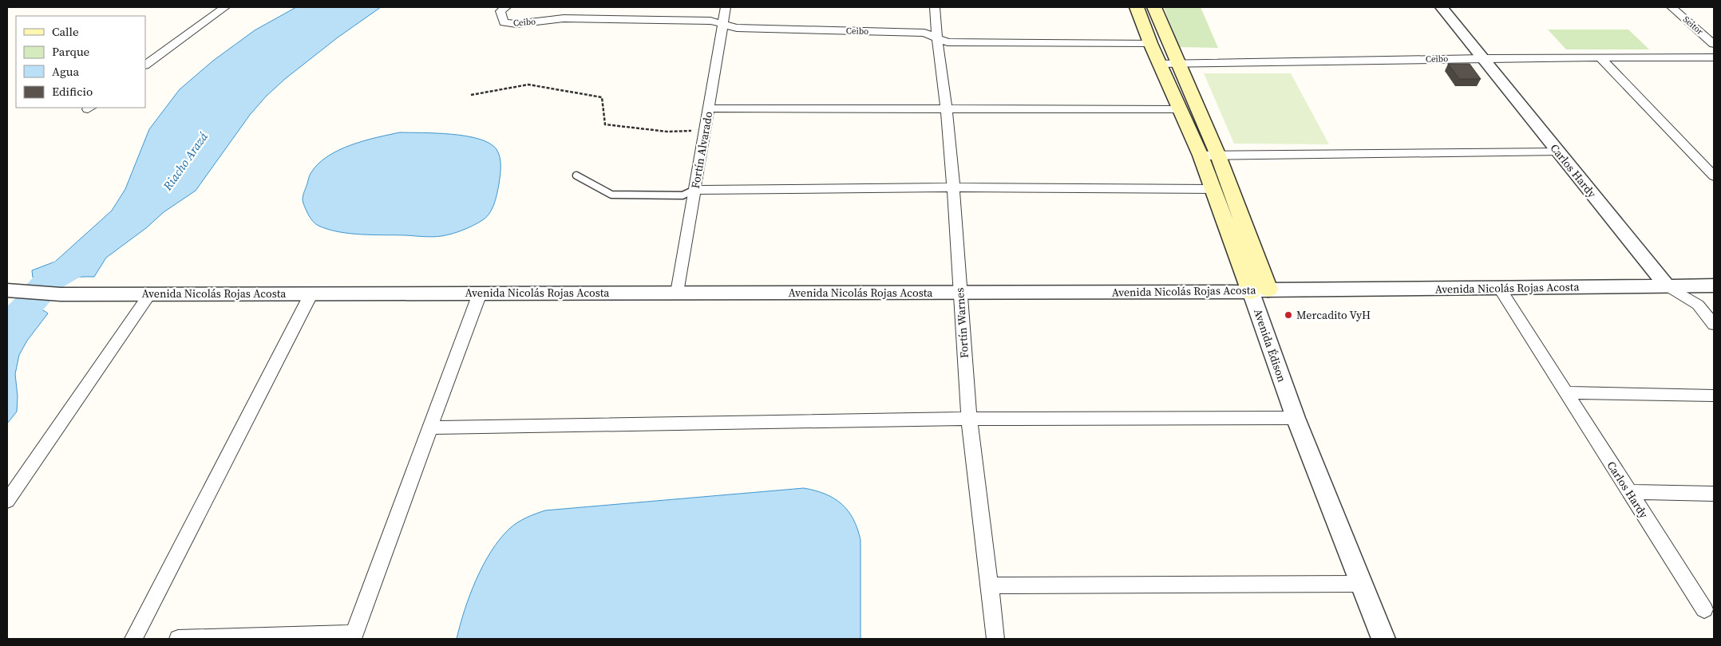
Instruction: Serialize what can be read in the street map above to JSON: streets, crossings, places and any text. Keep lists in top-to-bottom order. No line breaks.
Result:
{"streets":{"main road":["Avenida Édison"],"street":["Ceibo","Seitor","Fortín Alvarado","Carlos Hardy","Avenida Nicolás Rojas Acosta","Fortín Warnes"]},"crossings":[["Ceibo","Fortín Alvarado"],["Ceibo","Carlos Hardy"],["Ceibo","Fortín Warnes"],["Ceibo","Avenida Édison"],["Fortín Alvarado","Avenida Nicolás Rojas Acosta"],["Carlos Hardy","Avenida Nicolás Rojas Acosta"],["Avenida Nicolás Rojas Acosta","Fortín Warnes"],["Avenida Nicolás Rojas Acosta","Avenida Édison"]],"water":["Riacho Arazá"],"places":["Mercadito VyH"],"legend":["Calle","Parque","Agua","Edificio"]}
